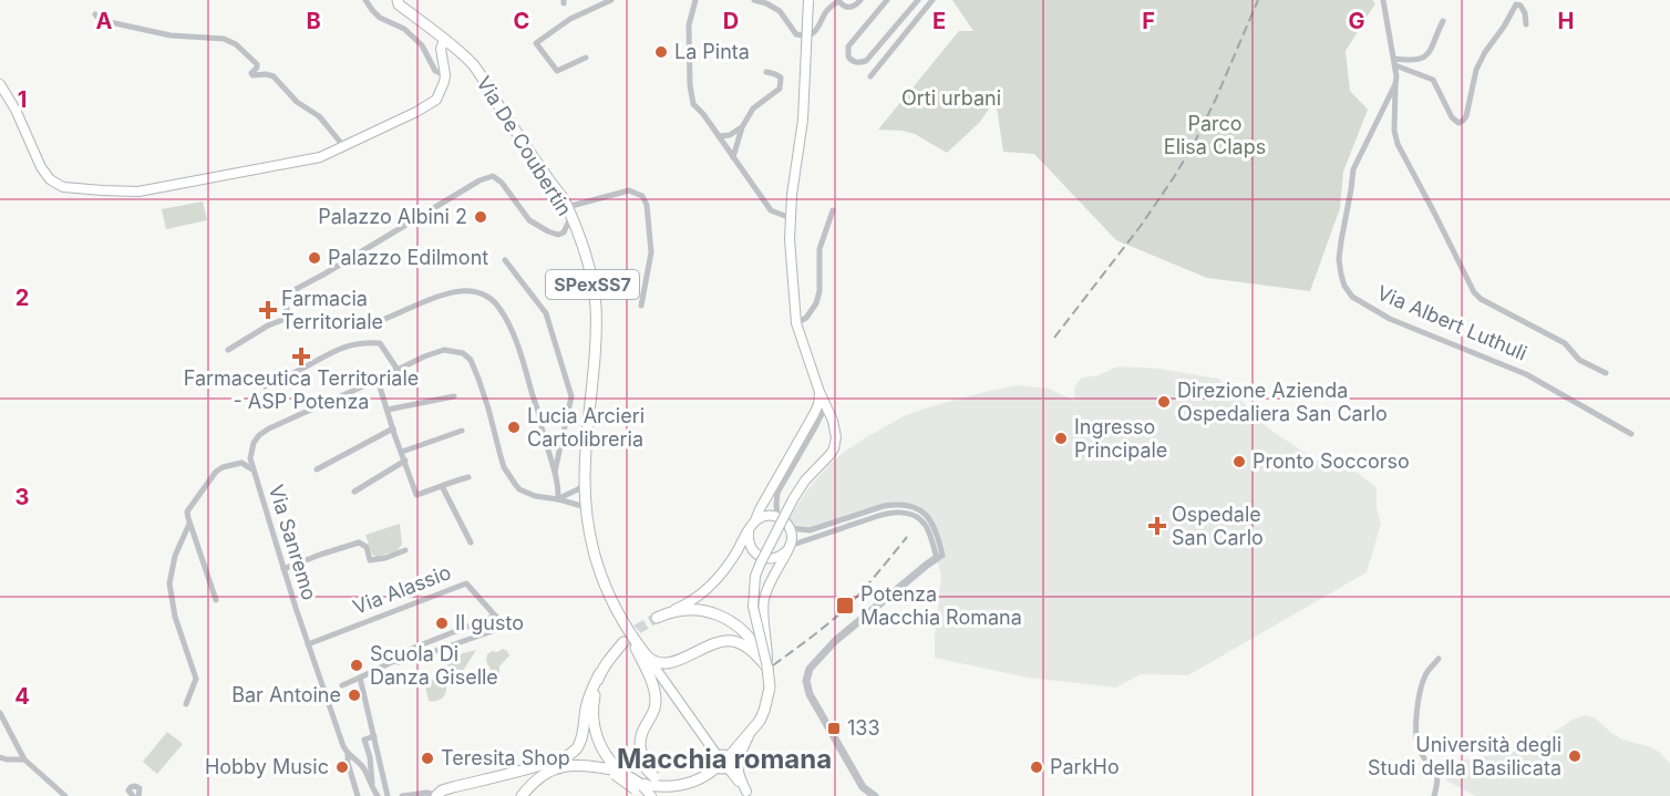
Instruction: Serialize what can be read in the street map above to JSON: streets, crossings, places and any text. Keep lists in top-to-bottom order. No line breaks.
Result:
{"streets":{"main road":["Via De Coubertin","SPexSS7"],"street":["Via Albert Luthuli","Via Sanremo","Via Alassio"]},"crossings":[["Via De Coubertin","SPexSS7"],["SPexSS7","Via Sanremo"],["Via Sanremo","Via Alassio"]],"districts":["Macchia romana"],"parks":["Orti urbani","Parco Elisa Claps"],"places":{"other":["La Pinta","Palazzo Albini 2","Palazzo Edilmont","Direzione Azienda Ospedaliera San Carlo","Lucia Arcieri Cartolibreria","Ingresso Principale","Pronto Soccorso","Il gusto","Scuola Di Danza Giselle","Bar Antoine","Università degli Studi della Basilicata","Teresita Shop","Hobby Music","ParkHo"],"health":["Farmacia Territoriale","Farmaceutica Territoriale - ASP Potenza","Ospedale San Carlo"],"transit":["Potenza Macchia Romana","133"]},"grid":{"columns":["A","B","C","D","E","F","G","H"],"rows":["1","2","3","4"]}}
